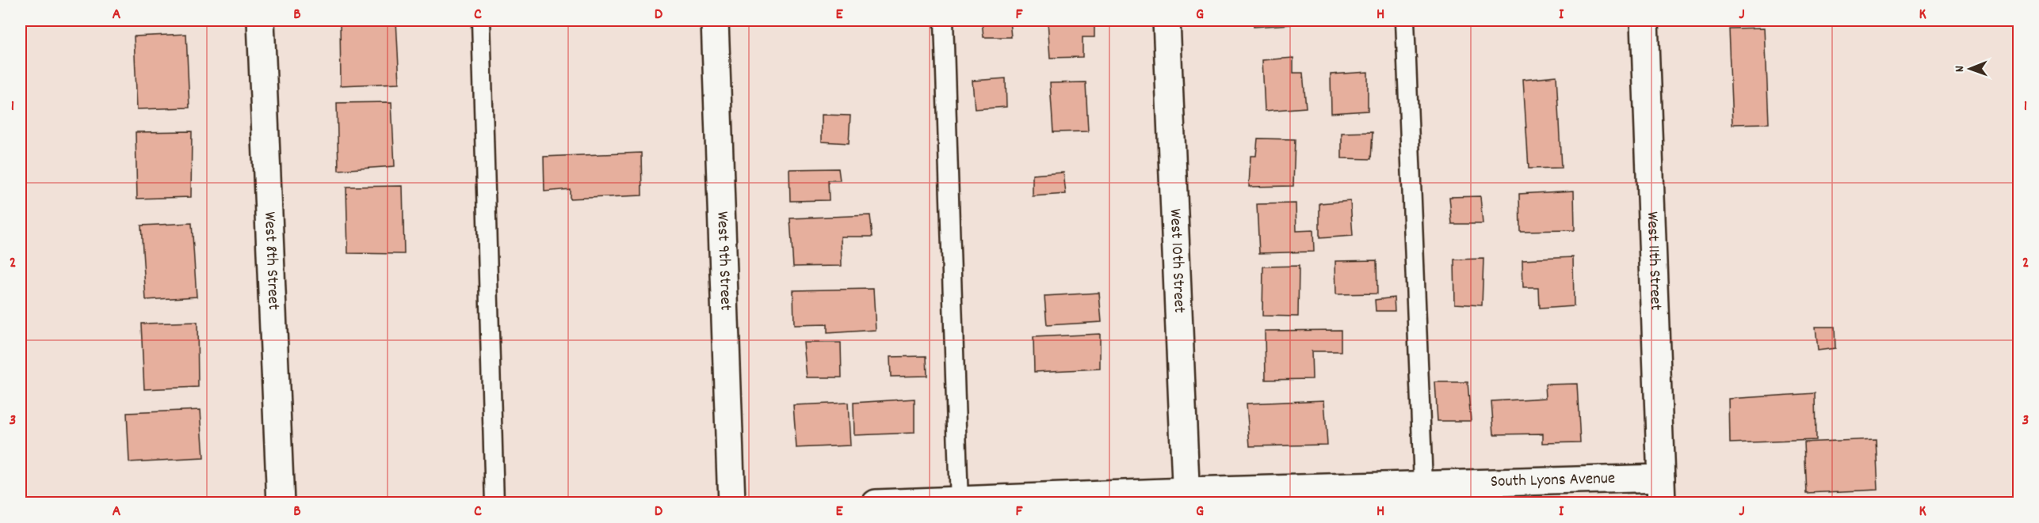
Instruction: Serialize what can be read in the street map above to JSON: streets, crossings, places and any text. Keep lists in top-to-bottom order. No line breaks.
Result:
{"streets":{"street":["West 8th Street","West 11th Street","West 9th Street","West 10th Street","South Lyons Avenue"]},"crossings":[["West 11th Street","South Lyons Avenue"],["West 10th Street","South Lyons Avenue"]],"north":"left","grid":{"columns":["A","B","C","D","E","F","G","H","I","J","K"],"rows":["1","2","3"]}}
